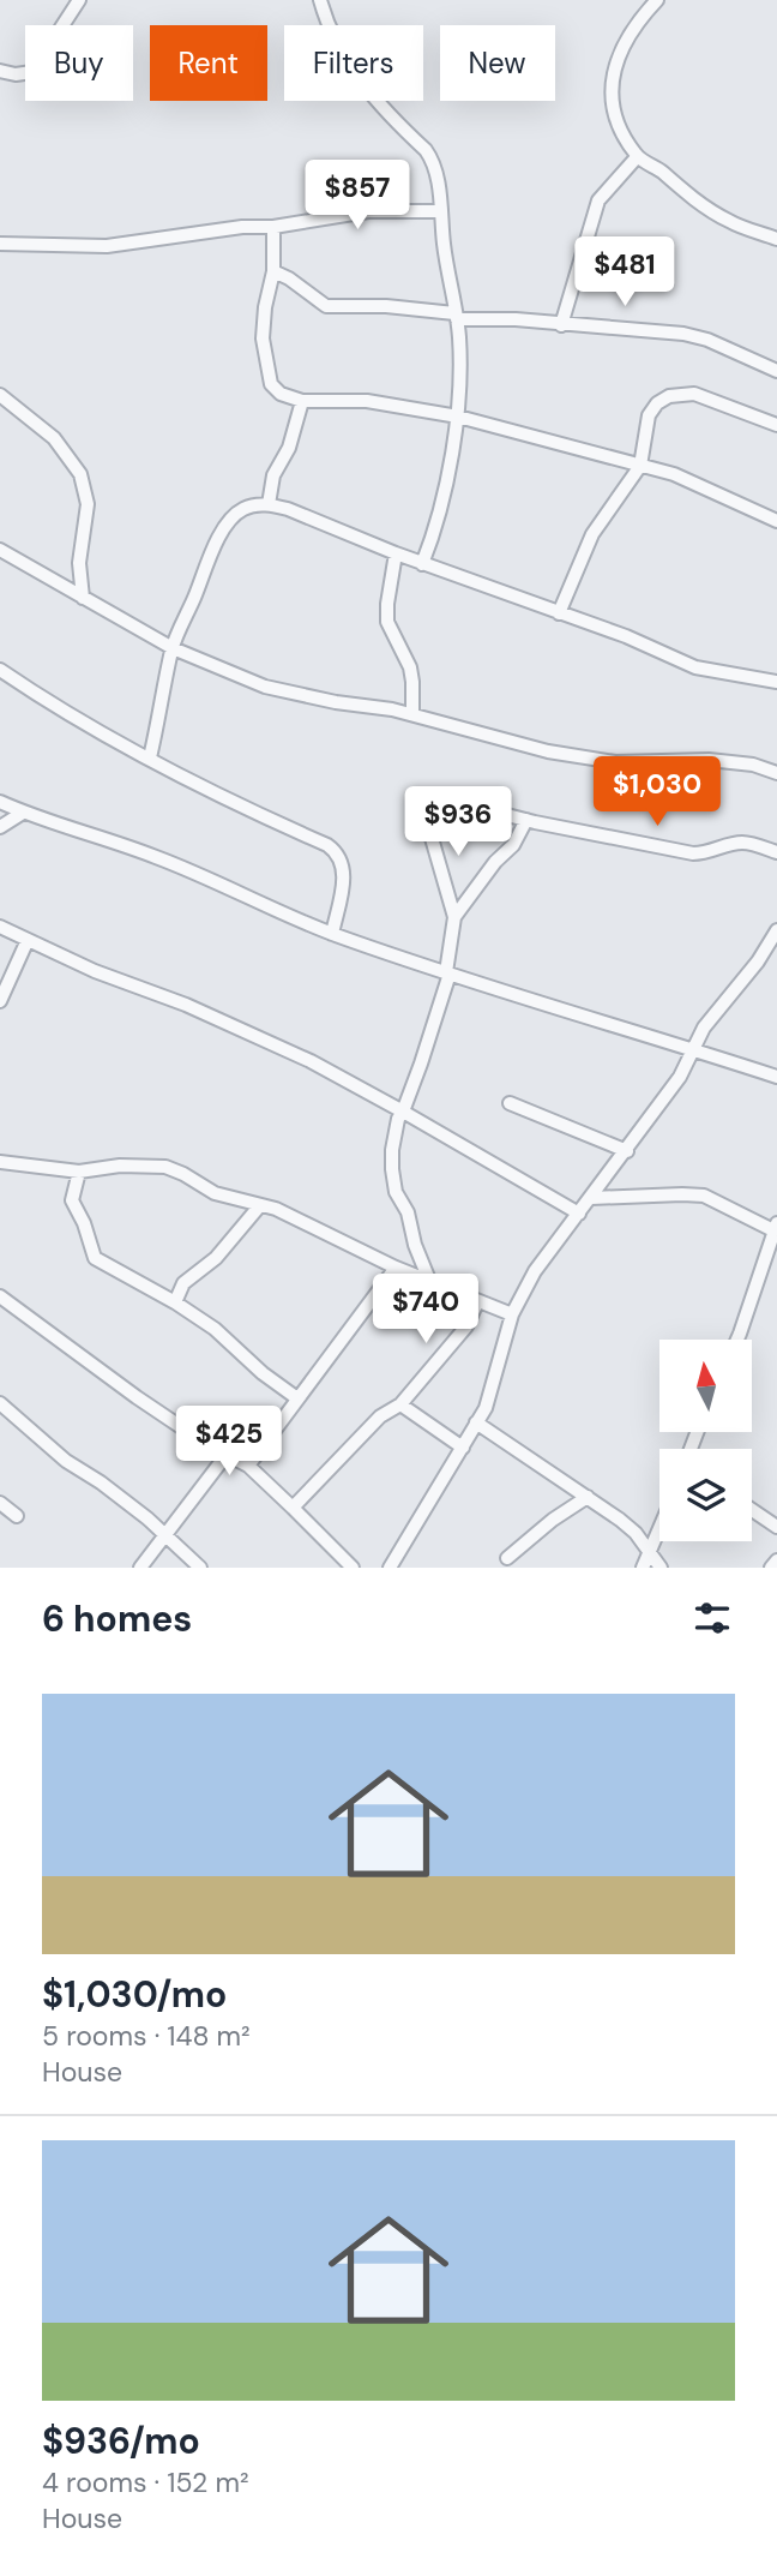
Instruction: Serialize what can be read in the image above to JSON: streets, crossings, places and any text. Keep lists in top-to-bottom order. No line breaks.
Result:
{"north":"top","page":{"chip":["Buy","Rent","Filters","New"],"price":["$857","$481","$1,030","$936","$740","$425"],"heading":"6 homes","list":[{"name":"$1,030/mo","note":"5 rooms · 148 m² · House"},{"name":"$936/mo","note":"4 rooms · 152 m² · House"}]}}
